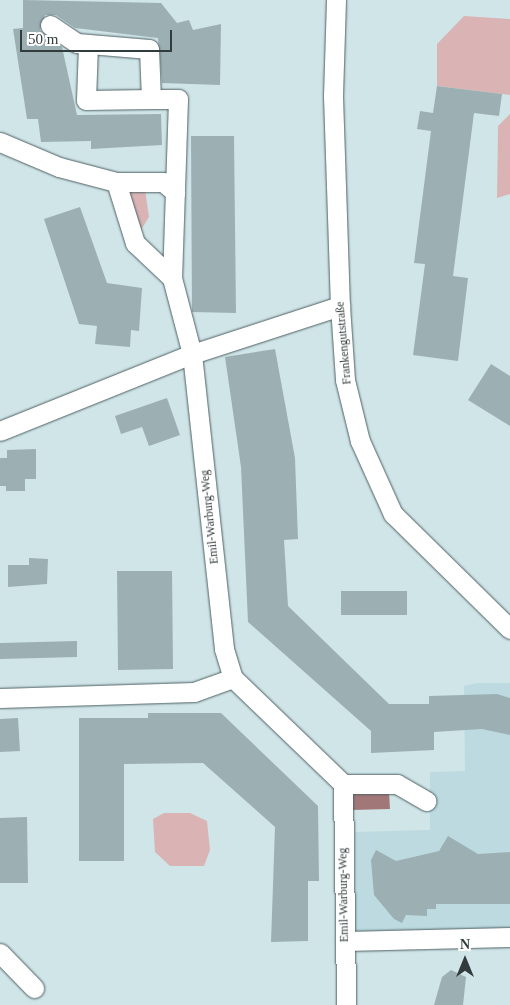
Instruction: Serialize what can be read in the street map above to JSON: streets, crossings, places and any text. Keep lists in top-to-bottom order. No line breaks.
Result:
{"streets":{"street":["Frankengutstraße","Emil-Warburg-Weg"]},"scale_bar":"50 m","north":"top"}
